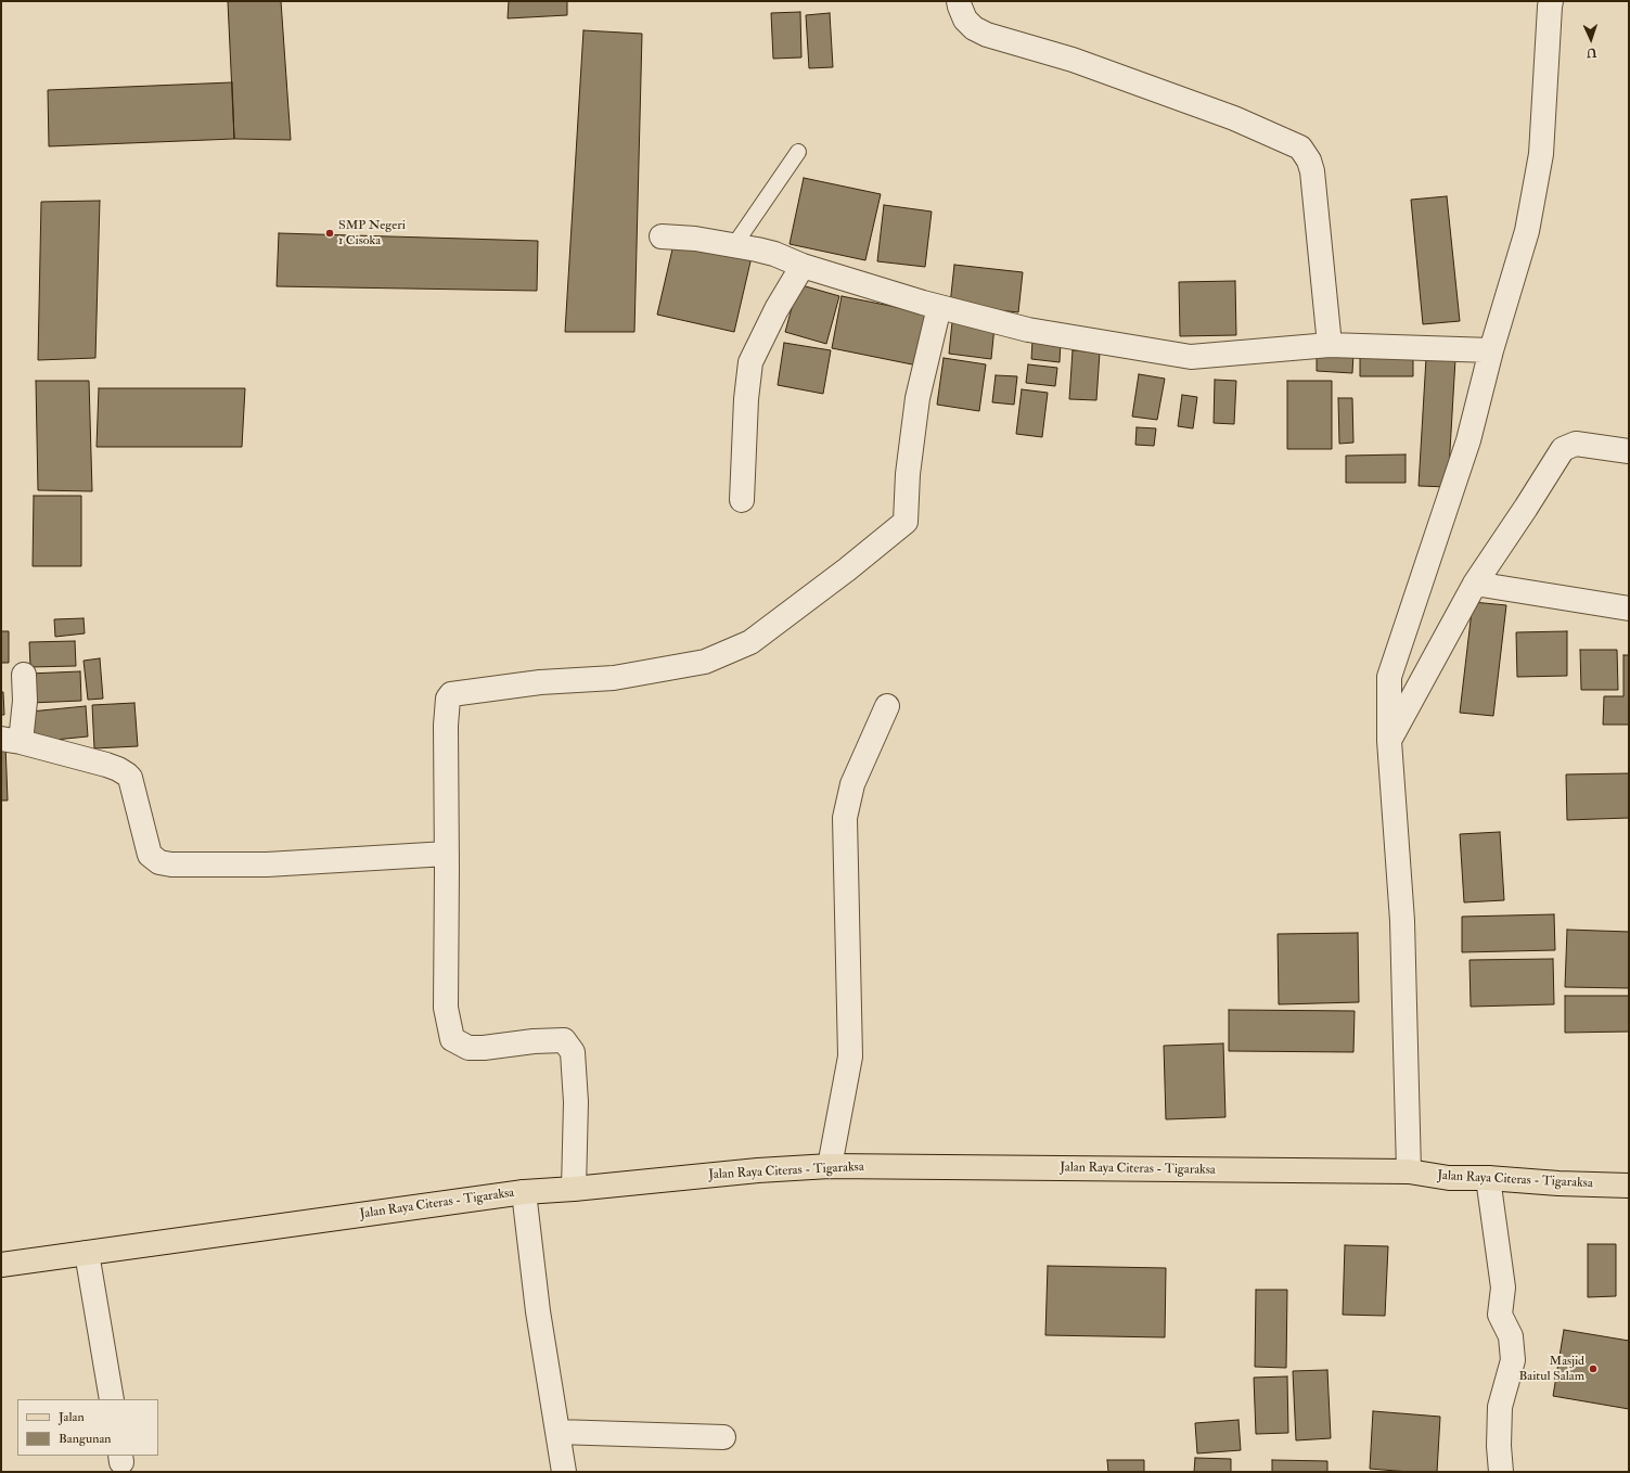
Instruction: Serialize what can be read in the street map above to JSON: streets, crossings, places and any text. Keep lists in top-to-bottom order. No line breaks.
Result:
{"streets":{"main road":["Jalan Raya Citeras - Tigaraksa"]},"places":["SMP Negeri 1 Cisoka","Masjid Baitul Salam"],"legend":["Jalan","Bangunan"],"north":"bottom"}
